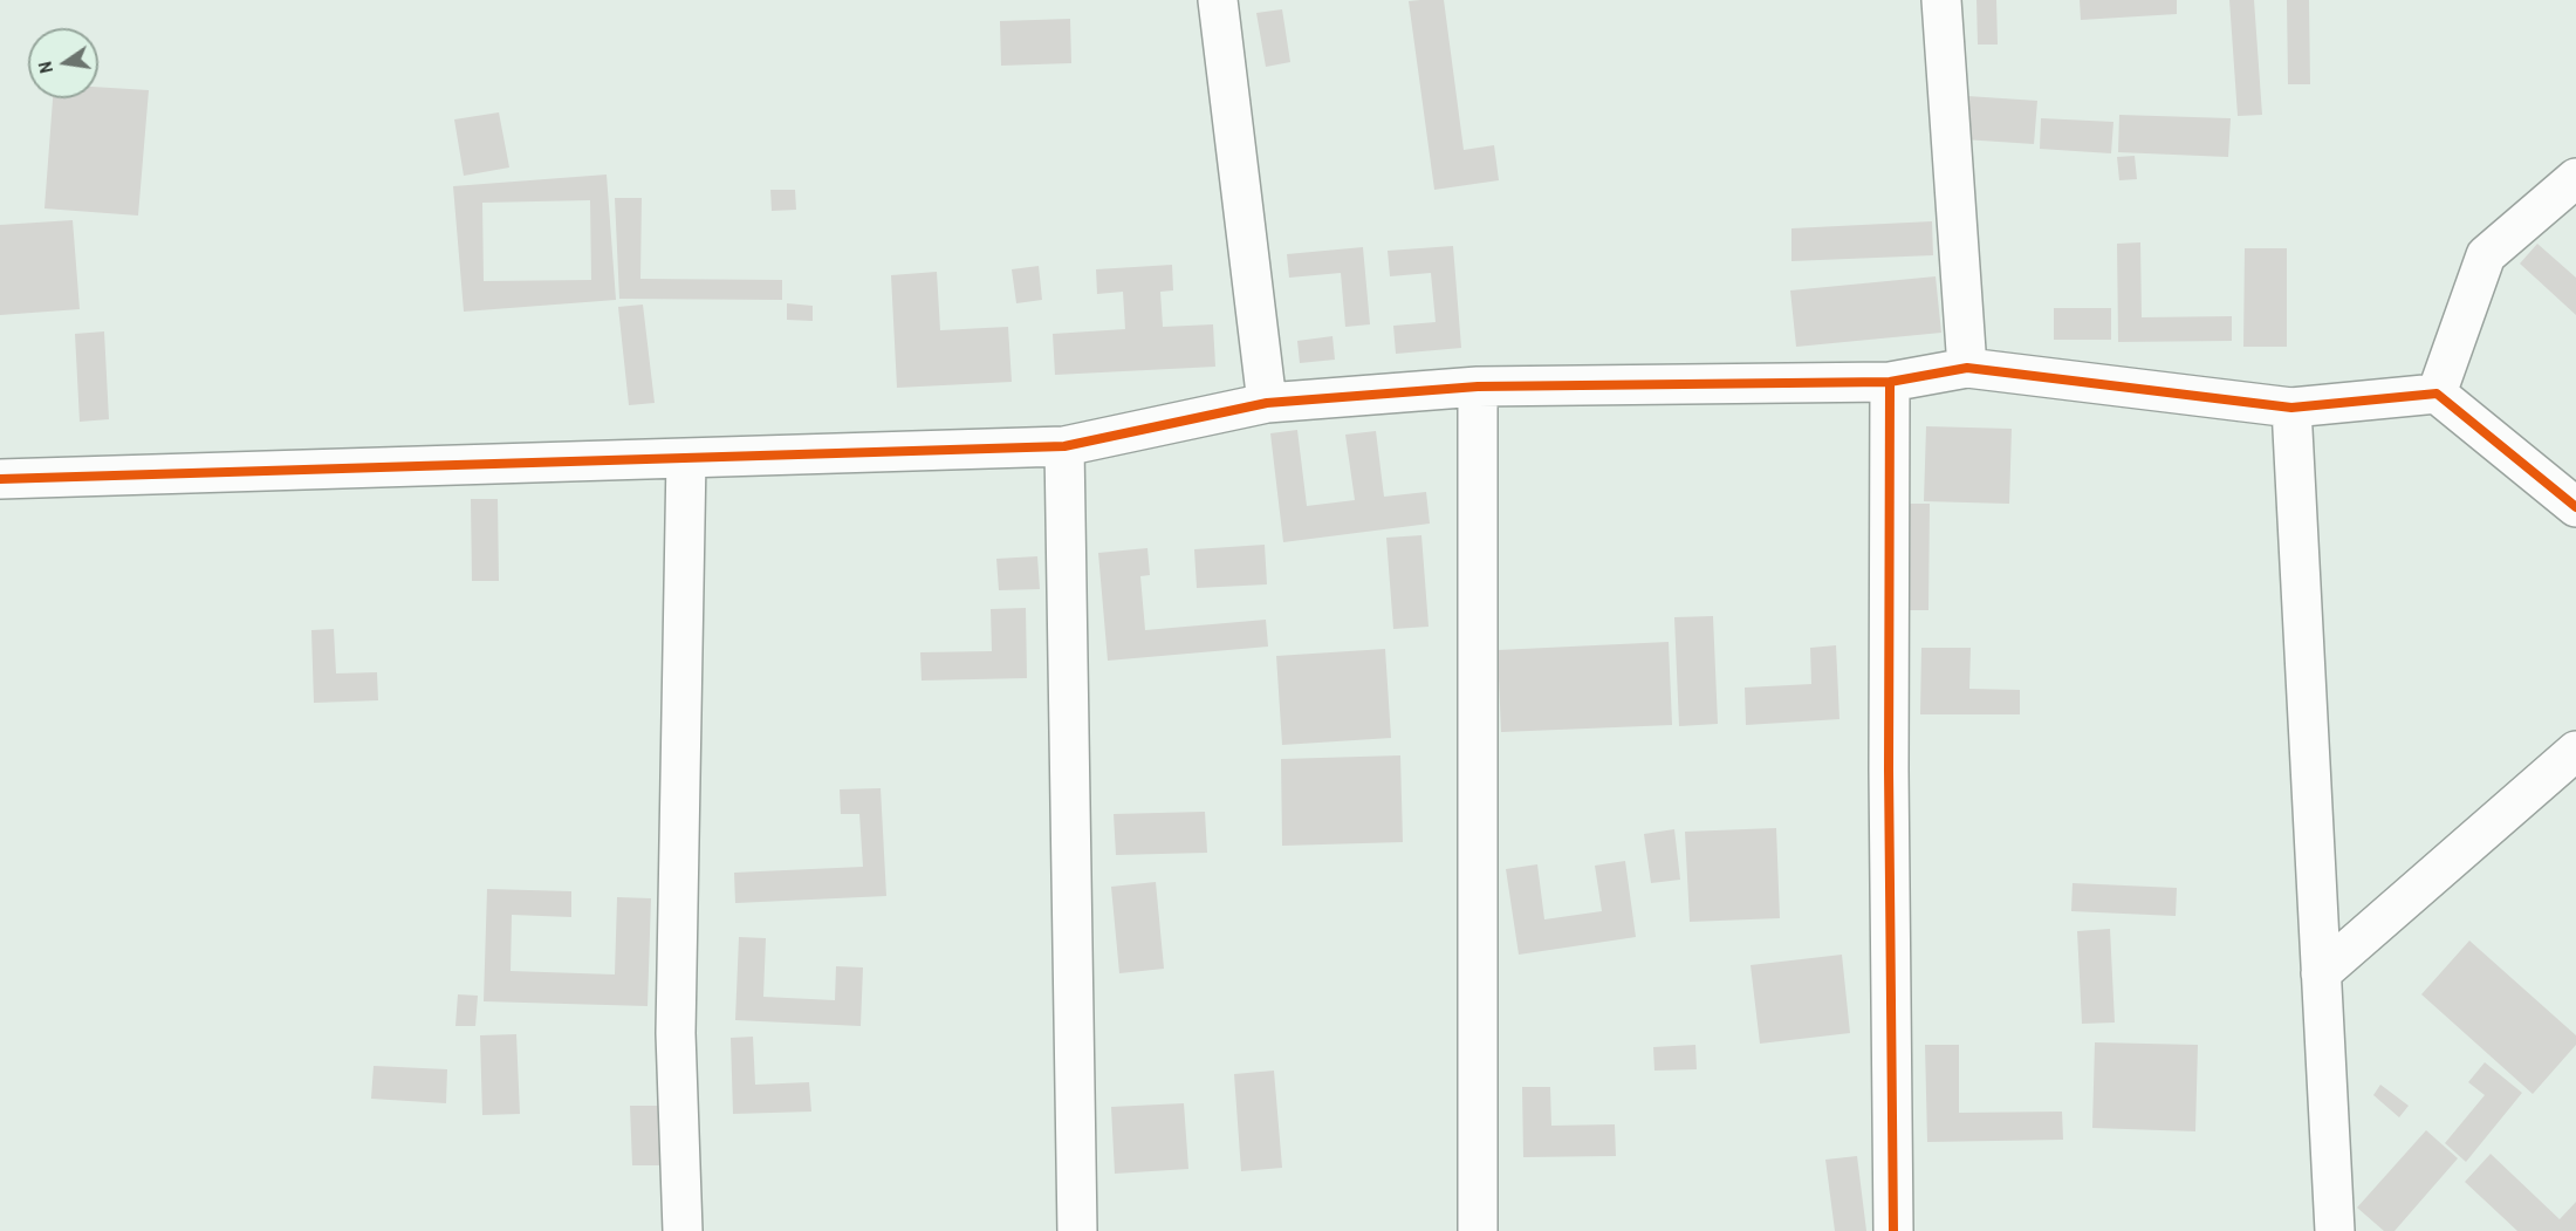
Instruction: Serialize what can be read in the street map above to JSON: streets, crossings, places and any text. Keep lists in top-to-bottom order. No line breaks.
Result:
{"north":"left"}
